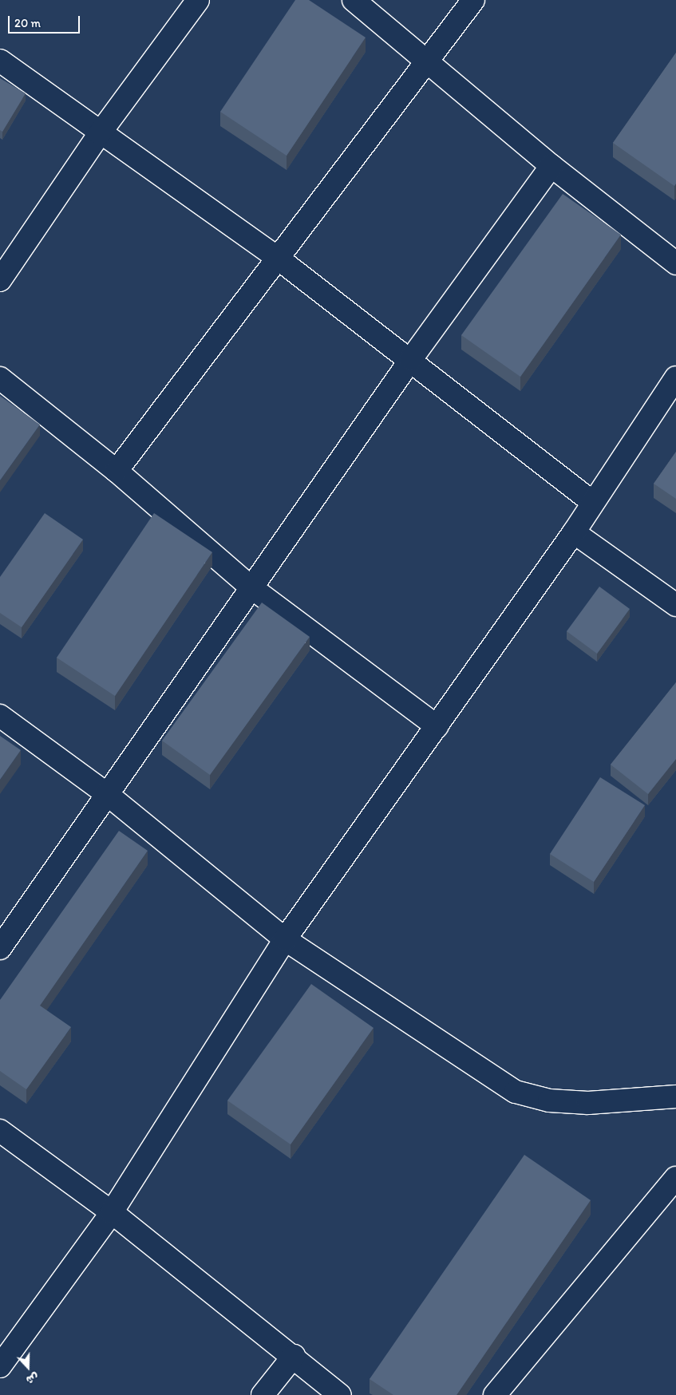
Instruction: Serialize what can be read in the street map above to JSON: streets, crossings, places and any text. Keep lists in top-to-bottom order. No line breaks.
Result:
{"scale_bar":"20 m","north":"bottom"}
